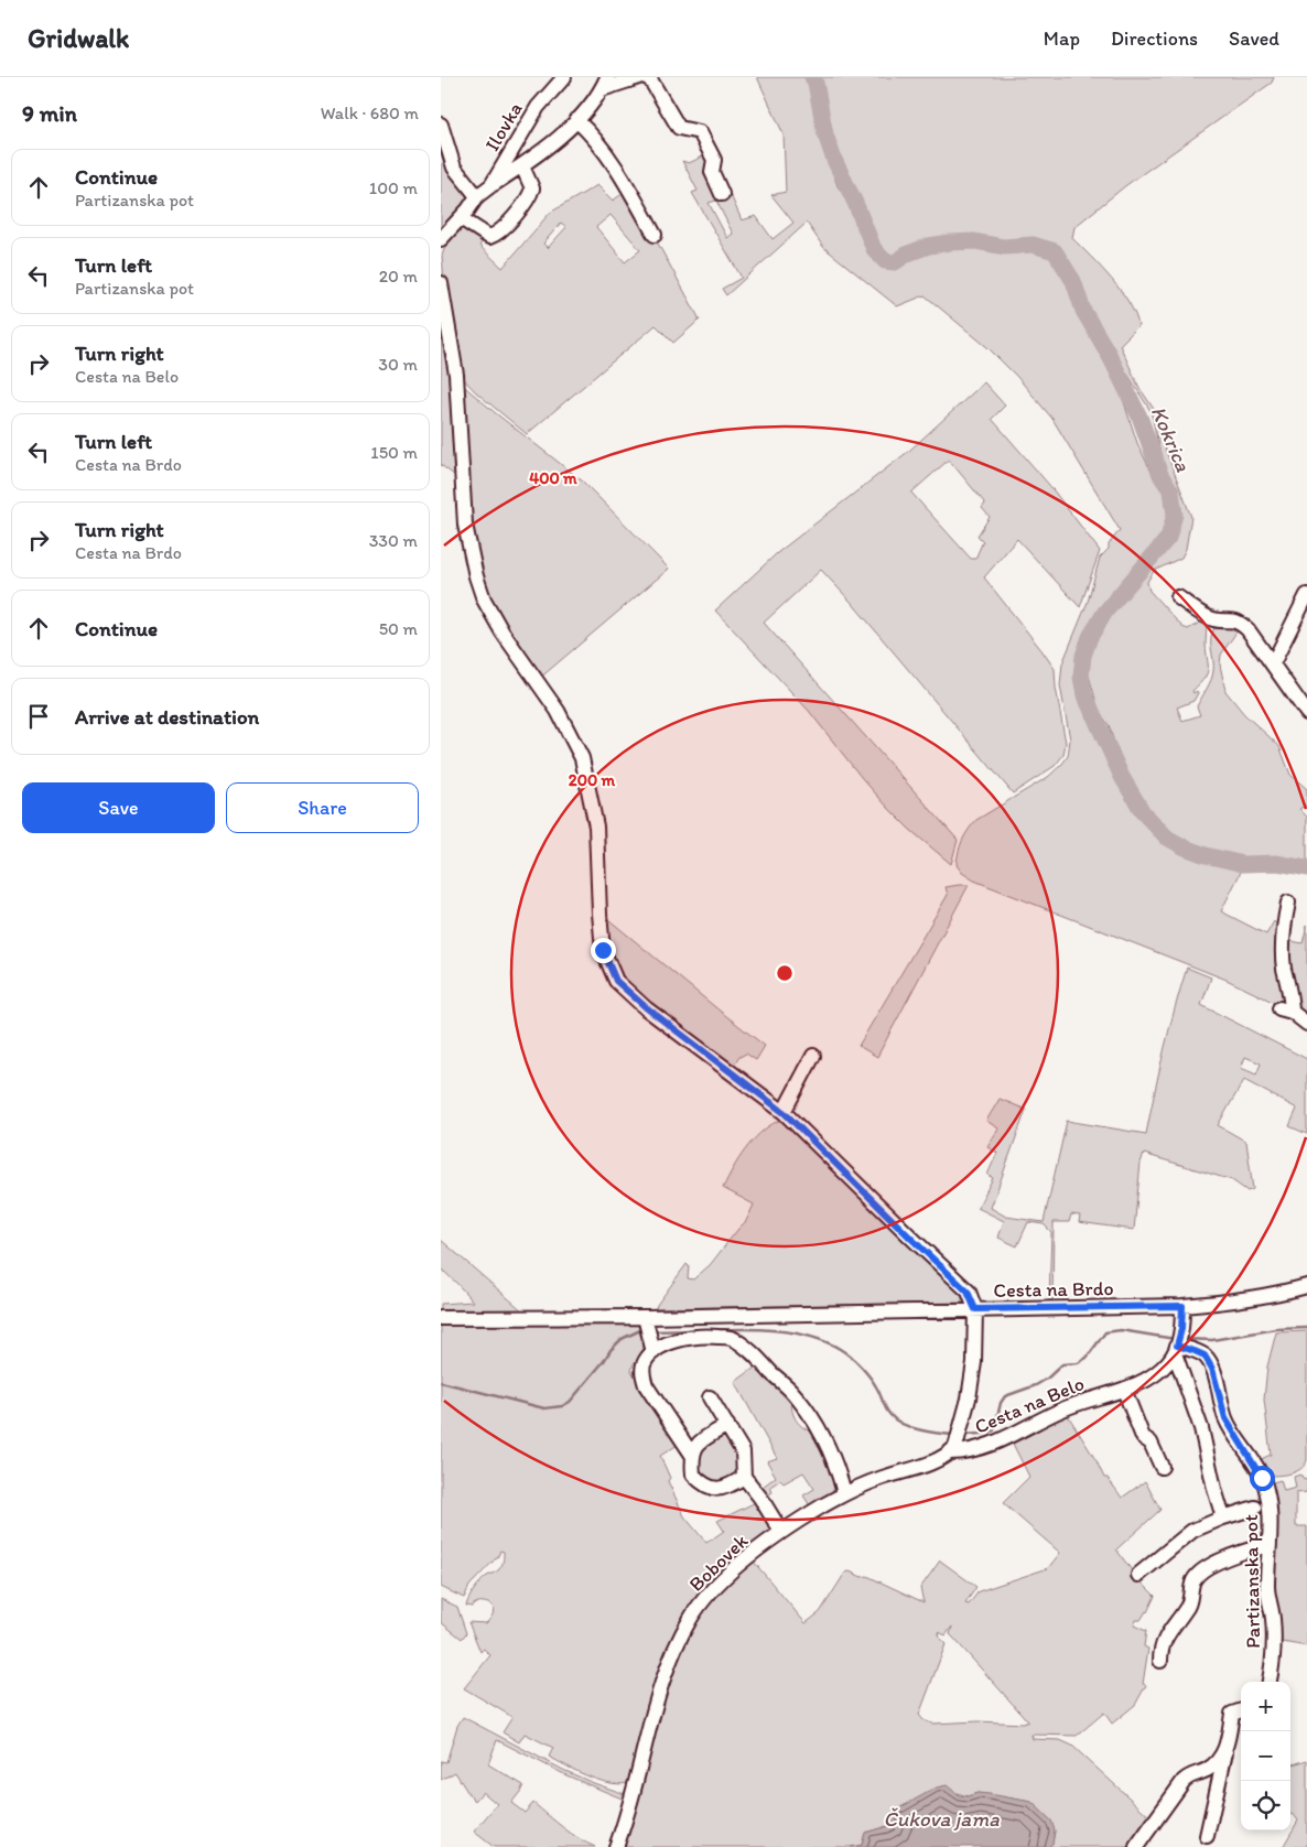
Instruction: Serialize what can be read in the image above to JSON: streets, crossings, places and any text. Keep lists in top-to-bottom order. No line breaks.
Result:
{"streets":{"street":["Ilovka","Cesta na Brdo","Cesta na Belo","Bobovek","Partizanska pot"]},"crossings":[["Cesta na Brdo","Cesta na Belo"],["Cesta na Belo","Bobovek"],["Cesta na Belo","Partizanska pot"]],"water":["Kokrica","Čukova jama"],"page":{"header":"Gridwalk","nav":["Map","Directions","Saved"],"heading":["9 min","Walk · 680 m"],"list":[["Continue","Partizanska pot","100 m"],["Turn left","Partizanska pot","20 m"],["Turn right","Cesta na Belo","30 m"],["Turn left","Cesta na Brdo","150 m"],["Turn right","Cesta na Brdo","330 m"],["Continue","50 m"],"Arrive at destination"],"buttons":["Save","Share"],"map_buttons":["+","−"]},"rings":["400 m","200 m"]}
